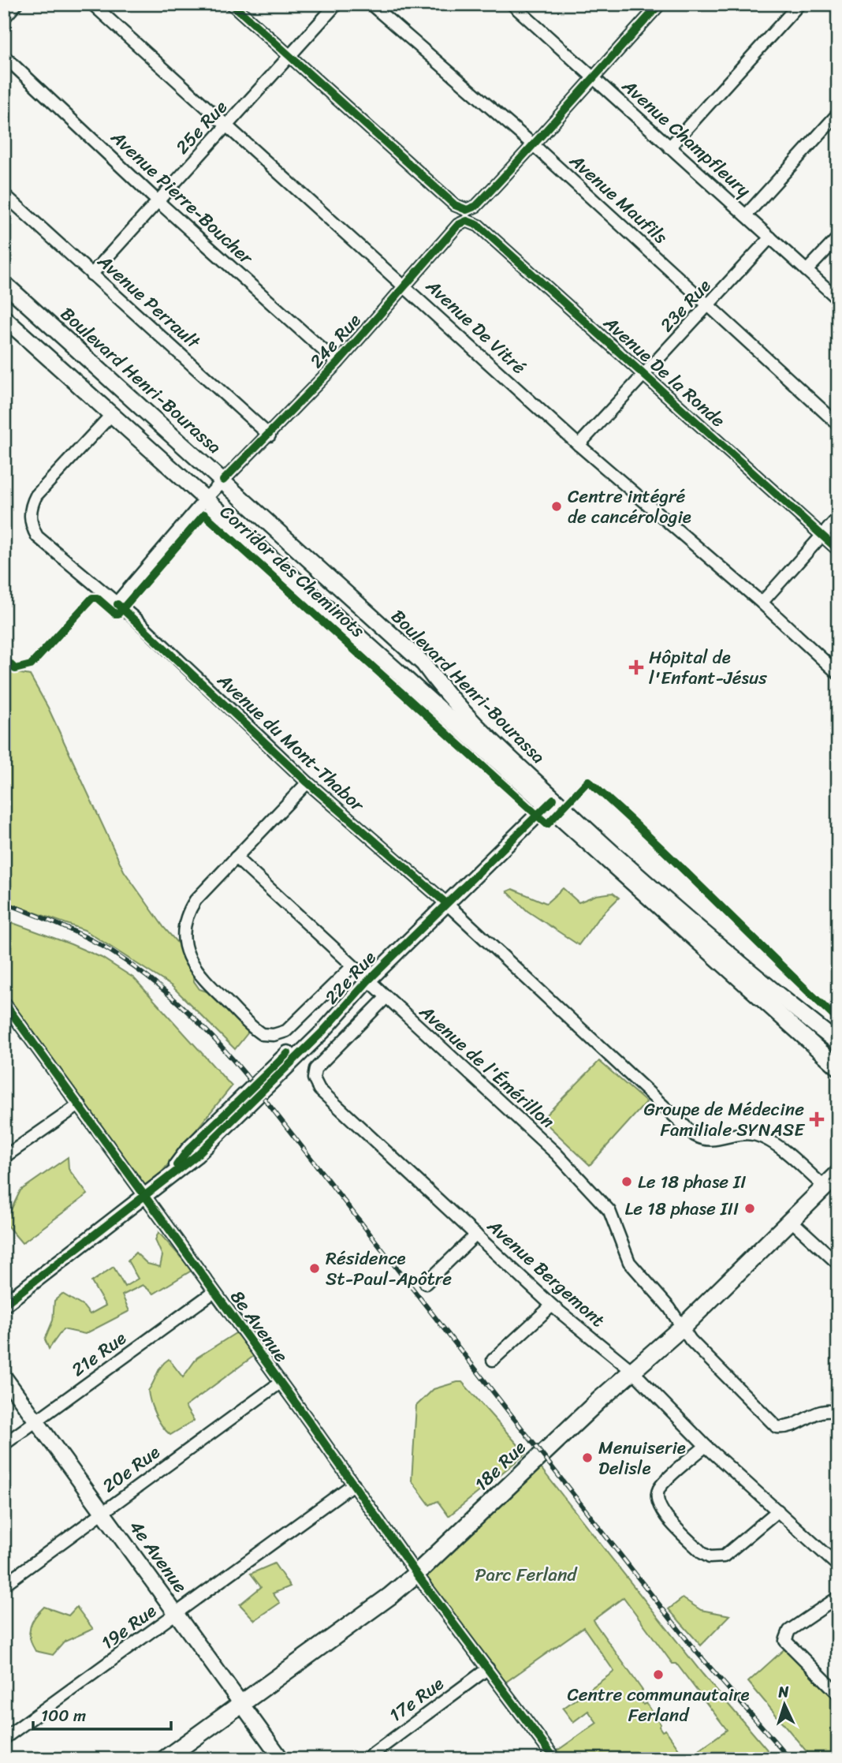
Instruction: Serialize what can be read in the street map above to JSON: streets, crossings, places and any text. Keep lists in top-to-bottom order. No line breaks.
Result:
{"streets":{"main road":["Boulevard Henri-Bourassa","18e Rue"],"street":["25e Rue","Avenue Champfleury","Avenue Pierre-Boucher","Avenue Maufils","Avenue Perrault","23e Rue","Avenue De Vitré","24e Rue","Avenue De la Ronde","Avenue du Mont-Thabor","22e Rue","Avenue de l'Émérillon","Avenue Bergemont","8e Avenue","21e Rue","20e Rue","4e Avenue","19e Rue","17e Rue"],"cycle path":["Corridor des Cheminots"]},"crossings":[["25e Rue","Avenue Pierre-Boucher"],["25e Rue","Avenue Perrault"],["25e Rue","Avenue De Vitré"],["25e Rue","Avenue De la Ronde"],["Avenue Champfleury","23e Rue"],["Avenue Champfleury","24e Rue"],["Avenue Pierre-Boucher","24e Rue"],["Avenue Maufils","23e Rue"],["Avenue Maufils","24e Rue"],["Avenue Perrault","24e Rue"],["23e Rue","Avenue De Vitré"],["23e Rue","Avenue De la Ronde"],["Avenue De Vitré","24e Rue"],["24e Rue","Avenue De la Ronde"],["24e Rue","Boulevard Henri-Bourassa"],["24e Rue","Avenue du Mont-Thabor"],["Boulevard Henri-Bourassa","Avenue du Mont-Thabor"],["Boulevard Henri-Bourassa","22e Rue"],["Avenue du Mont-Thabor","22e Rue"],["Avenue du Mont-Thabor","18e Rue"],["22e Rue","Avenue de l'Émérillon"],["22e Rue","8e Avenue"],["Avenue de l'Émérillon","Avenue Bergemont"],["Avenue de l'Émérillon","18e Rue"],["Avenue Bergemont","18e Rue"],["8e Avenue","21e Rue"],["8e Avenue","18e Rue"],["8e Avenue","20e Rue"],["8e Avenue","19e Rue"],["8e Avenue","17e Rue"],["21e Rue","4e Avenue"],["18e Rue","4e Avenue"],["20e Rue","4e Avenue"],["4e Avenue","19e Rue"]],"parks":["Parc Ferland"],"places":{"other":["Centre intégré de cancérologie","Le 18 phase II","Le 18 phase III","Résidence St-Paul-Apôtre","Menuiserie Delisle","Centre communautaire Ferland"],"health":["Hôpital de l'Enfant-Jésus","Groupe de Médecine Familiale SYNASE"]},"scale_bar":"100 m","north":"top"}
